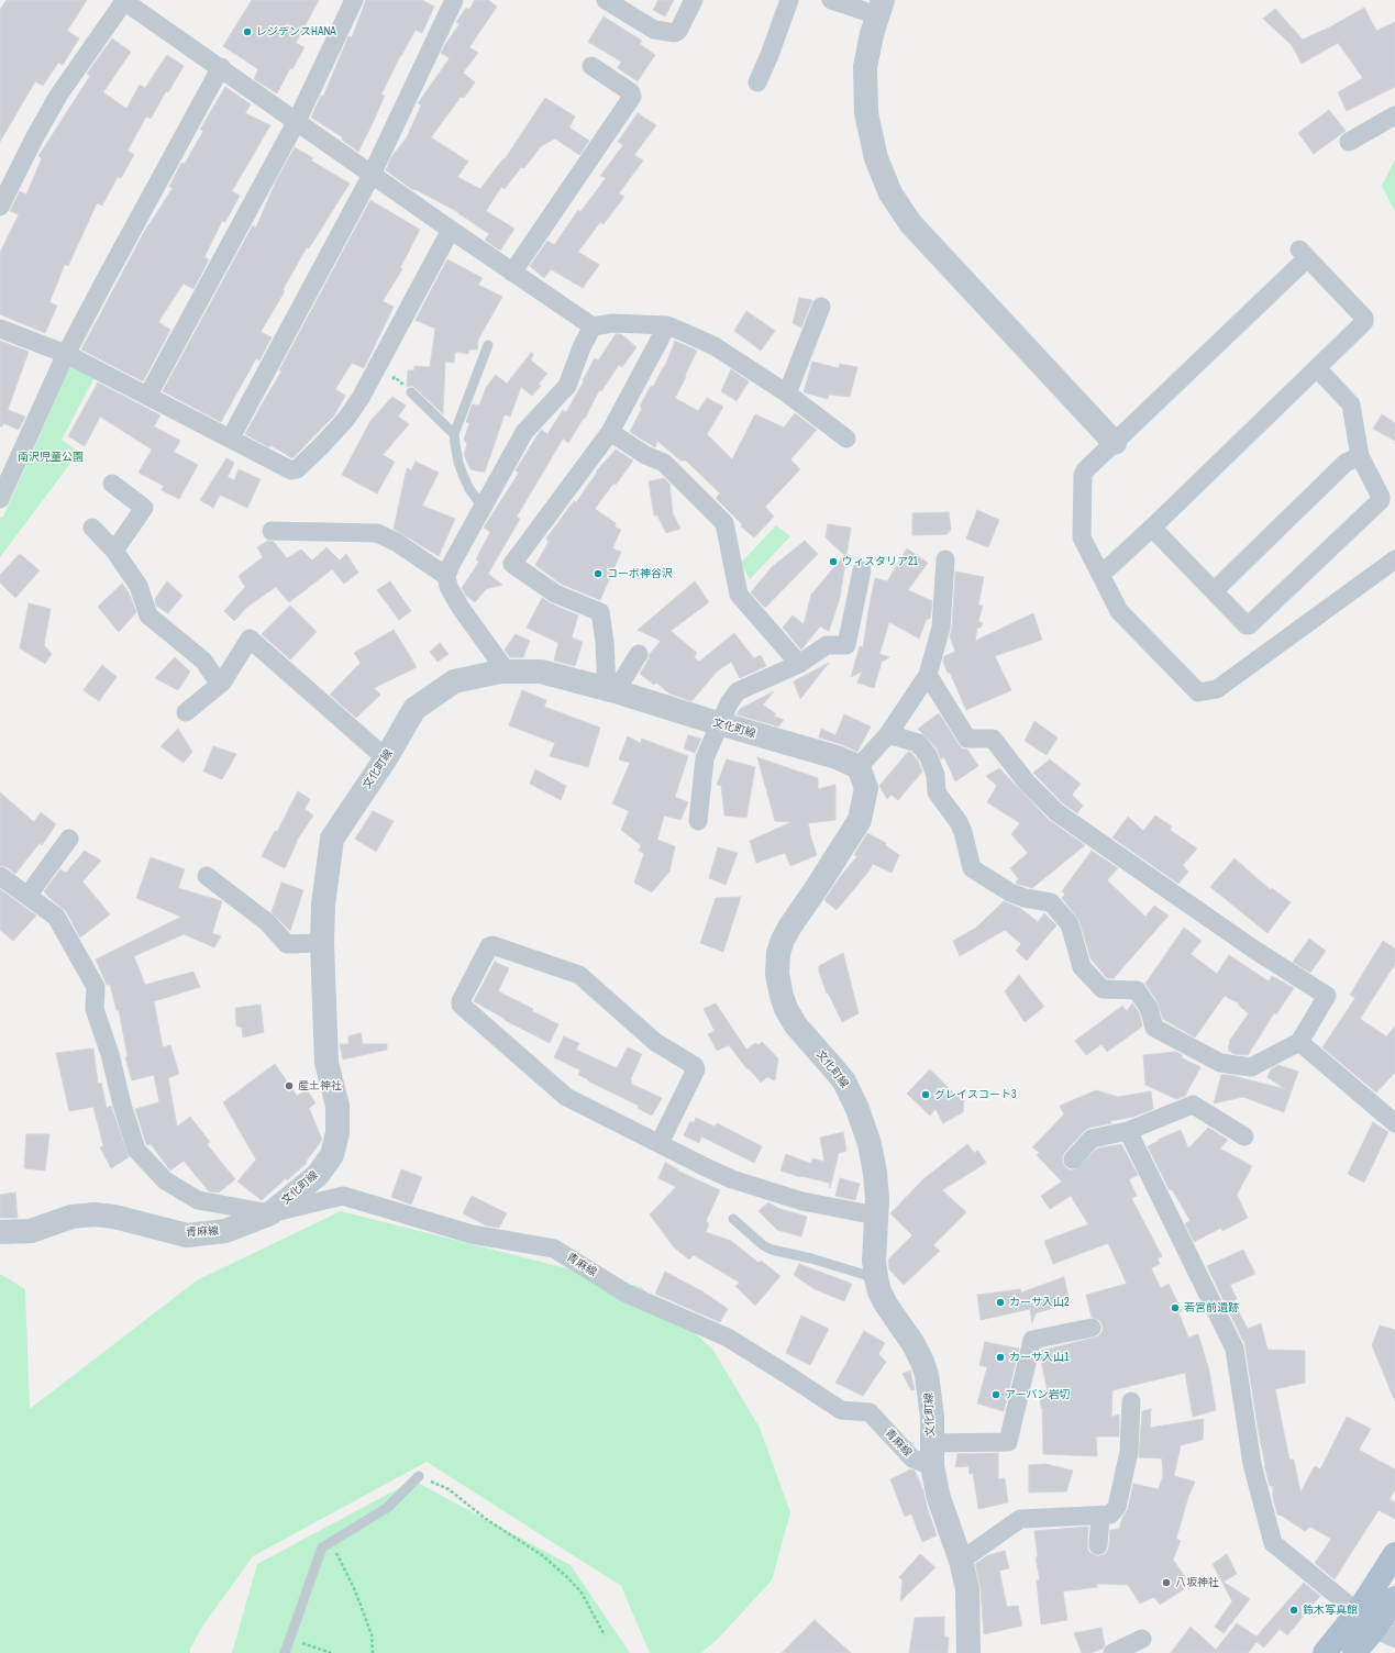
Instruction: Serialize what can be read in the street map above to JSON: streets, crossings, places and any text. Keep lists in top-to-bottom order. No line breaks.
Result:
{"streets":{"street":["文化町線","青麻線"]},"crossings":[["文化町線","青麻線"]],"parks":["南沢児童公園"],"places":["レジデンスHANA","ウィスタリア21","コーポ神谷沢","産土神社","グレイスコート3","カーサ入山2","若宮前遺跡","カーサ入山1","アーバン岩切","八坂神社","鈴木写真館"]}
